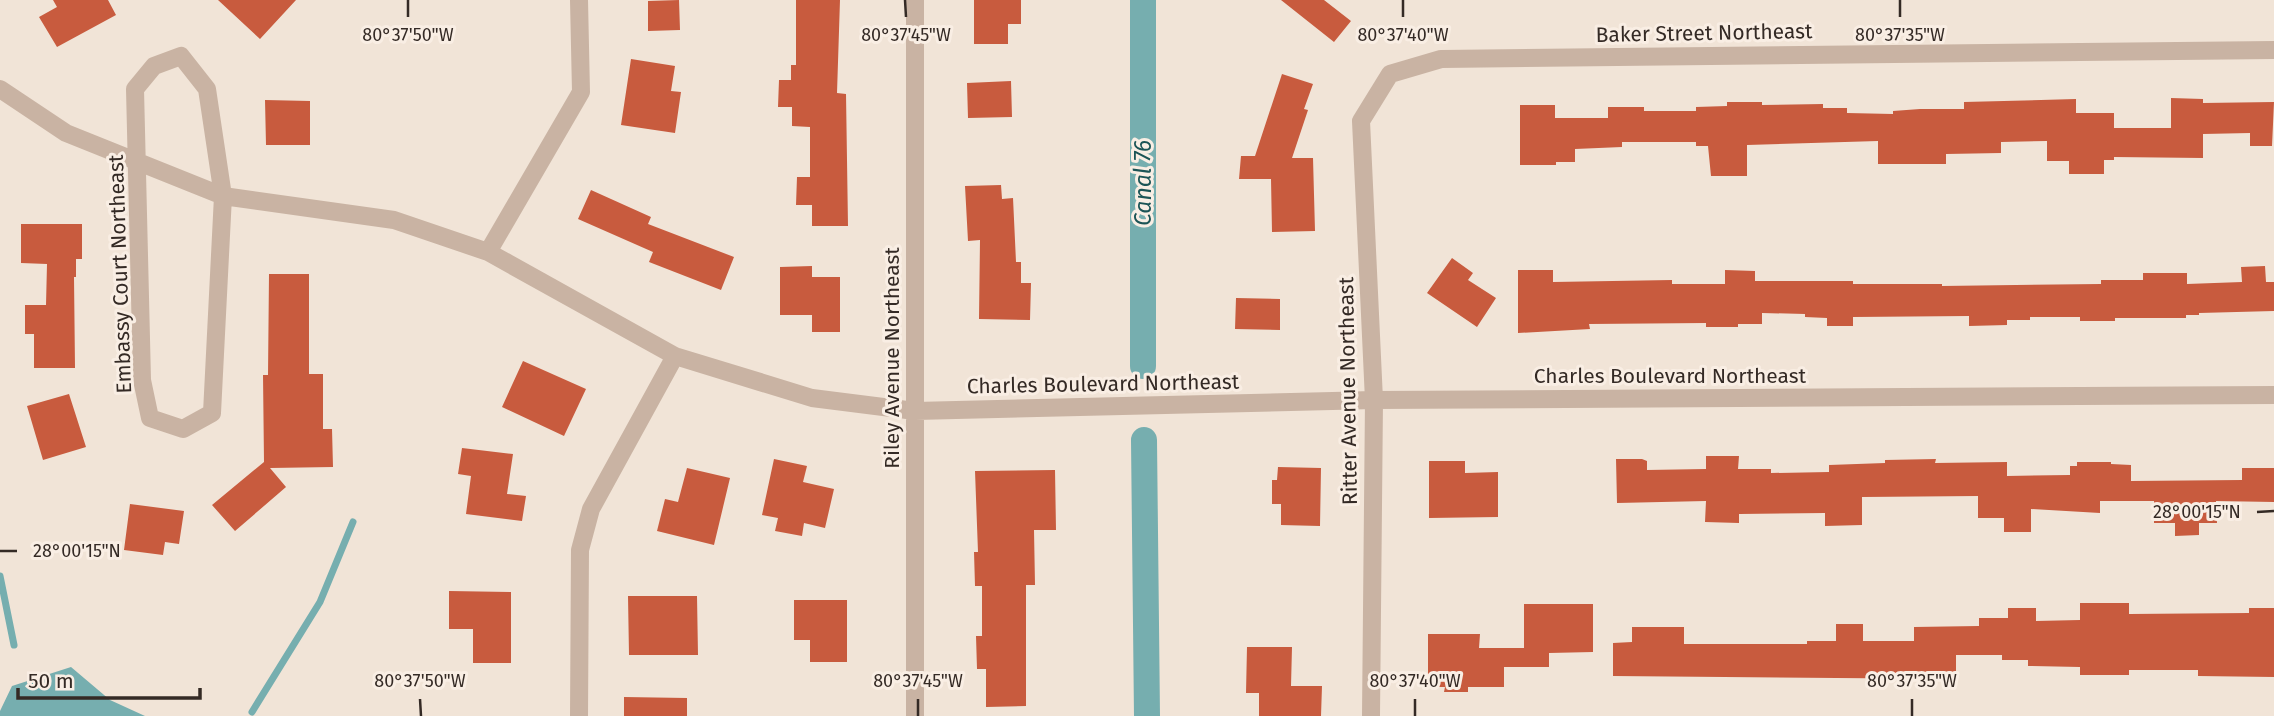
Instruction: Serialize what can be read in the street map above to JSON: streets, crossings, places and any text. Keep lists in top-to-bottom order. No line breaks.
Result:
{"streets":{"street":["Baker Street Northeast","Embassy Court Northeast","Riley Avenue Northeast","Charles Boulevard Northeast","Ritter Avenue Northeast"]},"crossings":[["Baker Street Northeast","Ritter Avenue Northeast"],["Embassy Court Northeast","Charles Boulevard Northeast"],["Riley Avenue Northeast","Charles Boulevard Northeast"],["Charles Boulevard Northeast","Ritter Avenue Northeast"]],"water":["Canal 76"],"scale_bar":"50 m","coordinates":["80°37'50\"W","80°37'45\"W","80°37'40\"W","80°37'35\"W","28°00'15\"N"]}
